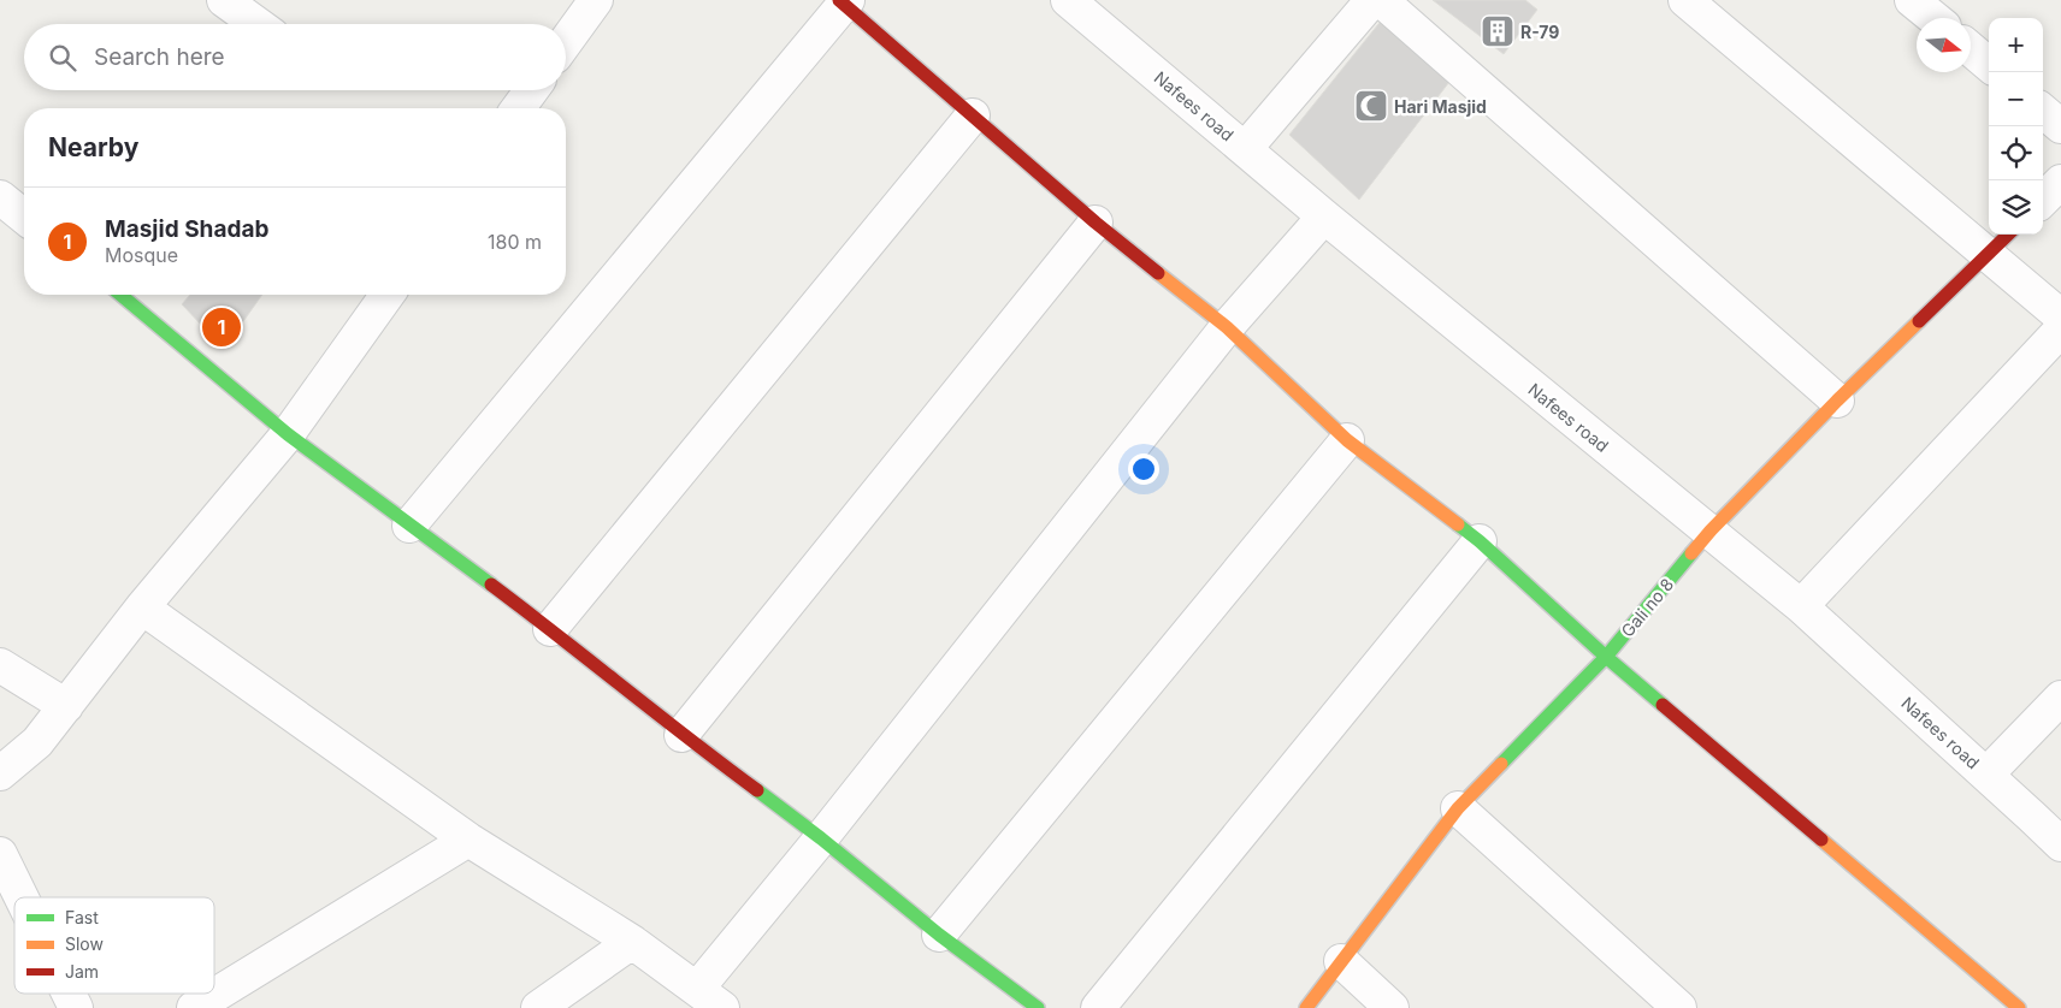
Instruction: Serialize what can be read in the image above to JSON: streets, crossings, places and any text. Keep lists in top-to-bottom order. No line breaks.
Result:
{"streets":{"street":["Nafees road","Gali no 8"]},"crossings":[["Nafees road","Gali no 8"]],"places":{"building":["R-79"],"mosque":["Hari Masjid"]},"legend":["Fast","Slow","Jam"],"north":"right","page":{"map_buttons":["+","−"],"search":"Search here","heading":"Nearby","list":[{"mark":"1","name":"Masjid Shadab","note":"Mosque","value":"180 m"}],"pins":"1"}}
